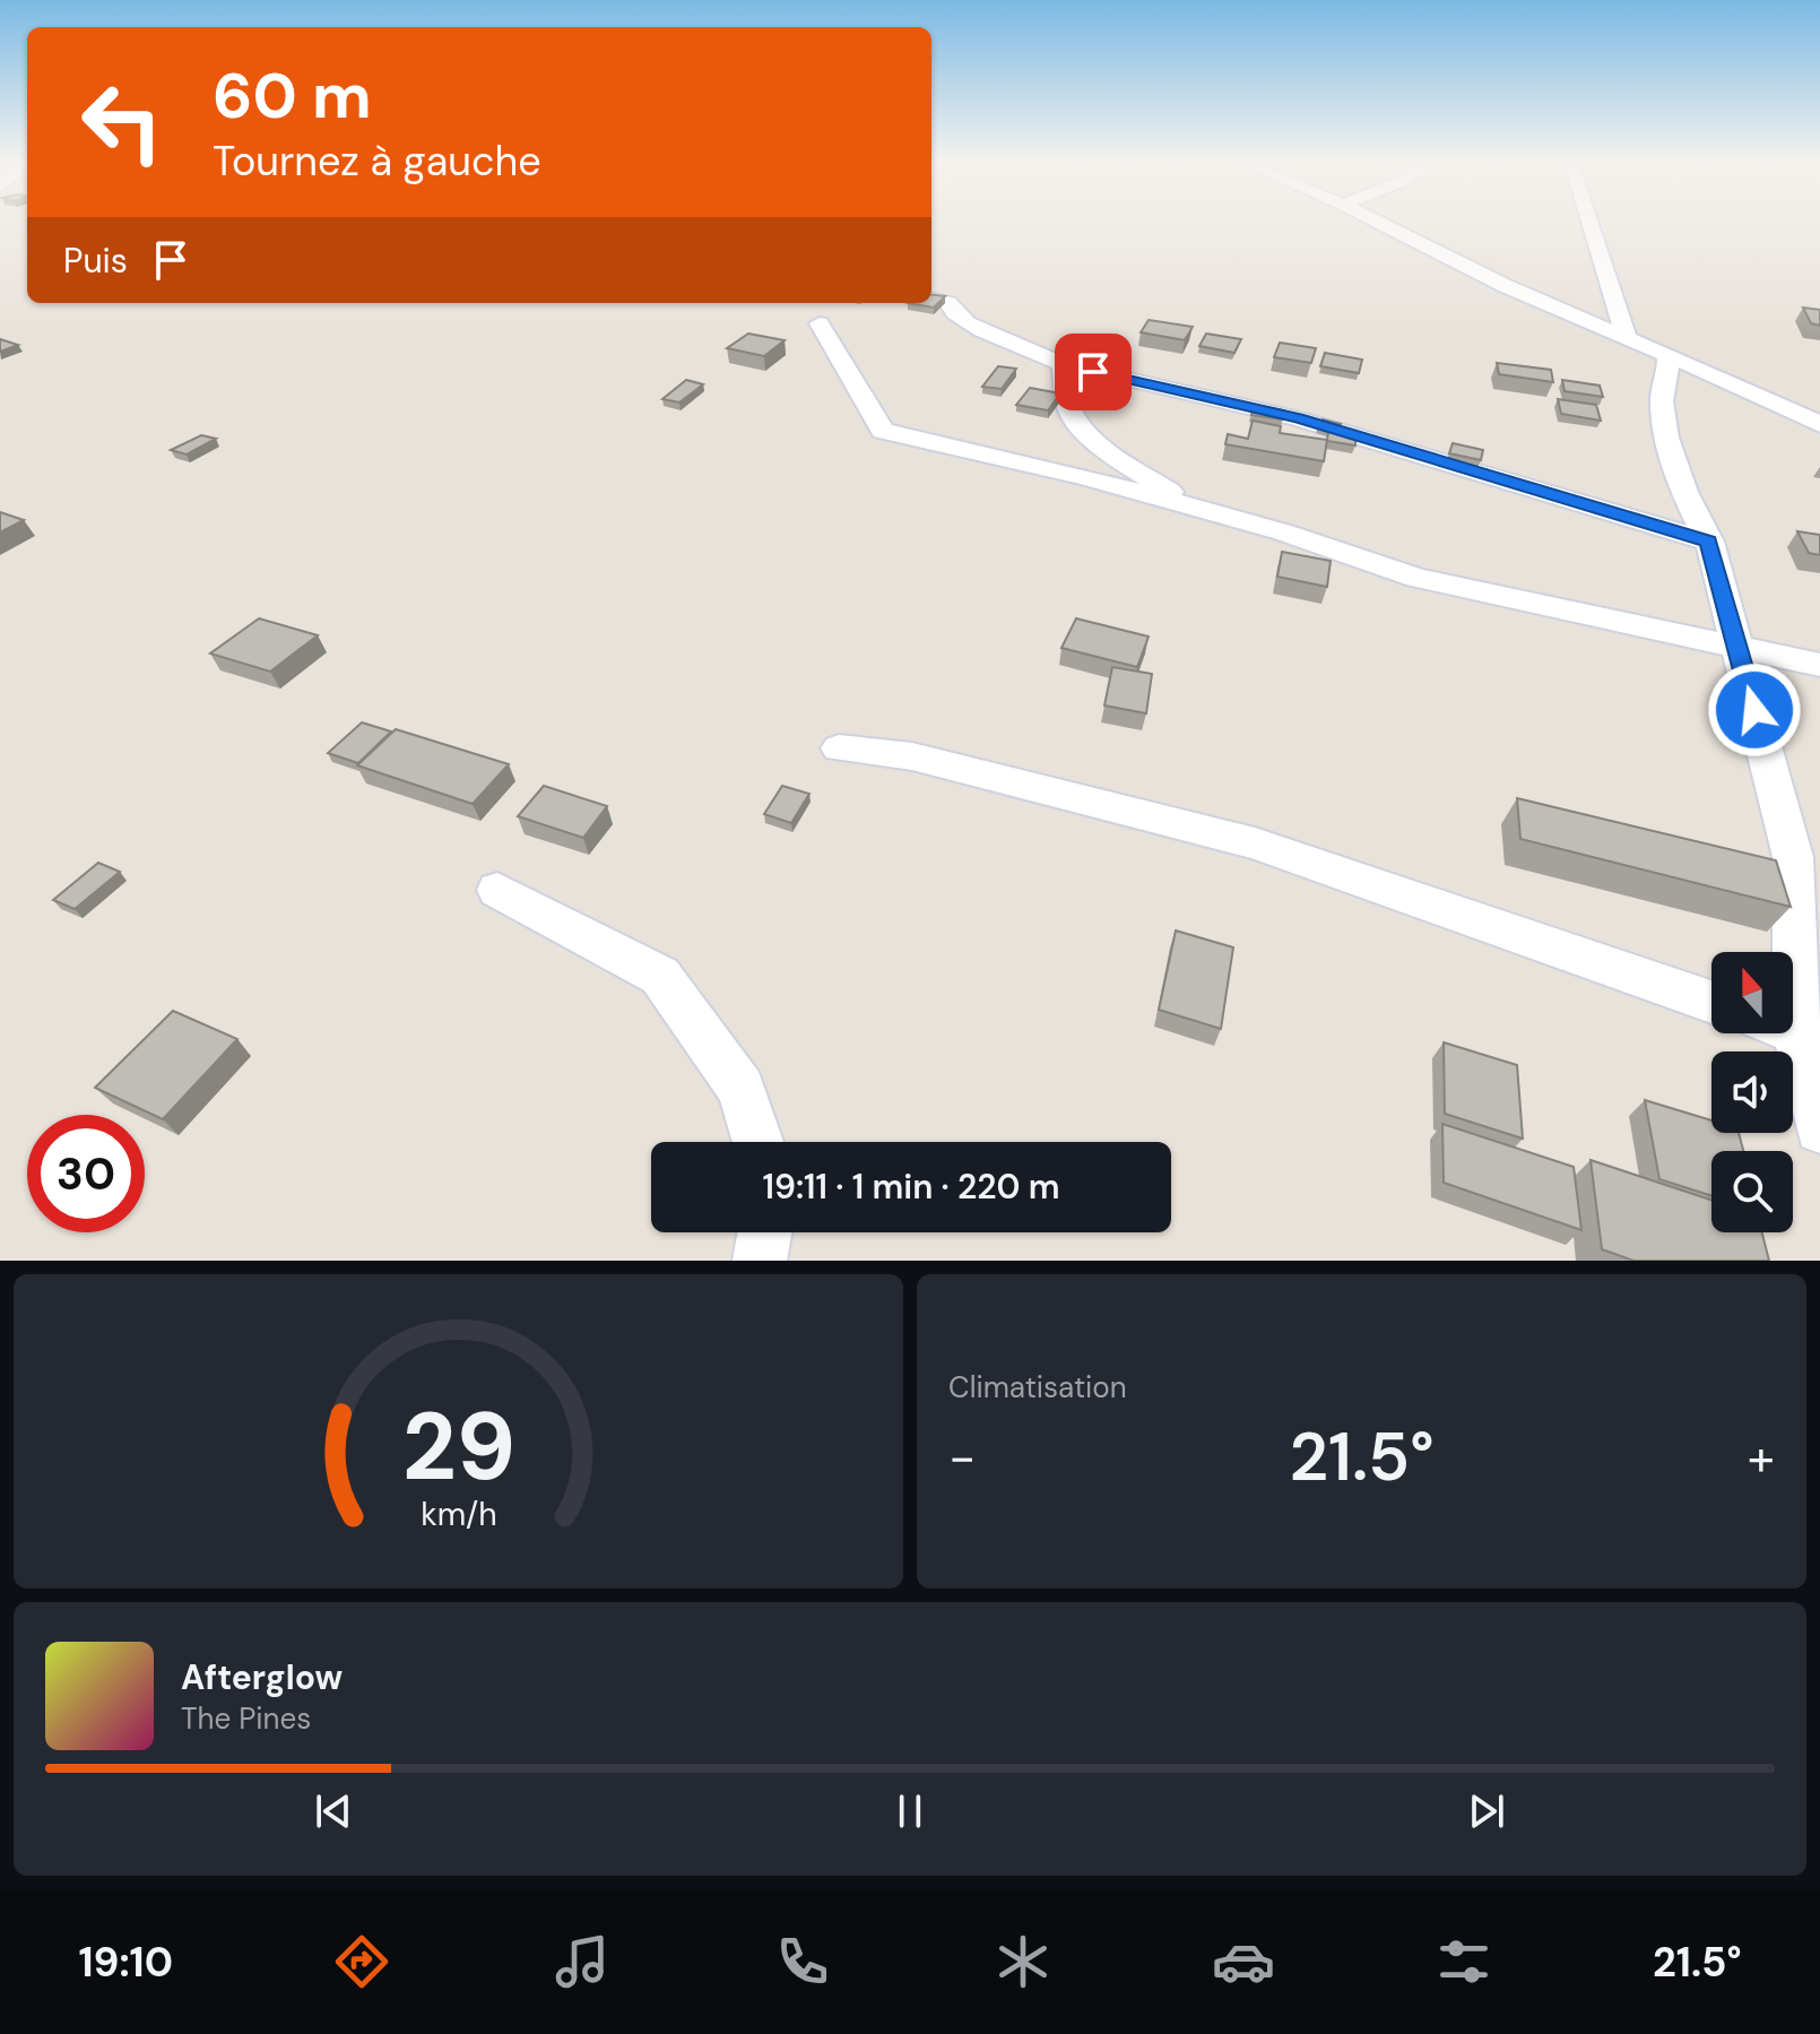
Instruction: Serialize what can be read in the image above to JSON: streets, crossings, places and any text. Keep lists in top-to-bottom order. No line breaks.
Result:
{"north":"top","page":{"turn":["60 m","Tournez à gauche"],"then":"Puis","limit":"30","trip":"19:11 · 1 min · 220 m","tile":"Climatisation","heat":["−","21.5°","+"],"song":["Afterglow","The Pines"],"tabs":["19:10","21.5°"],"gauge":["29","km/h"]}}
